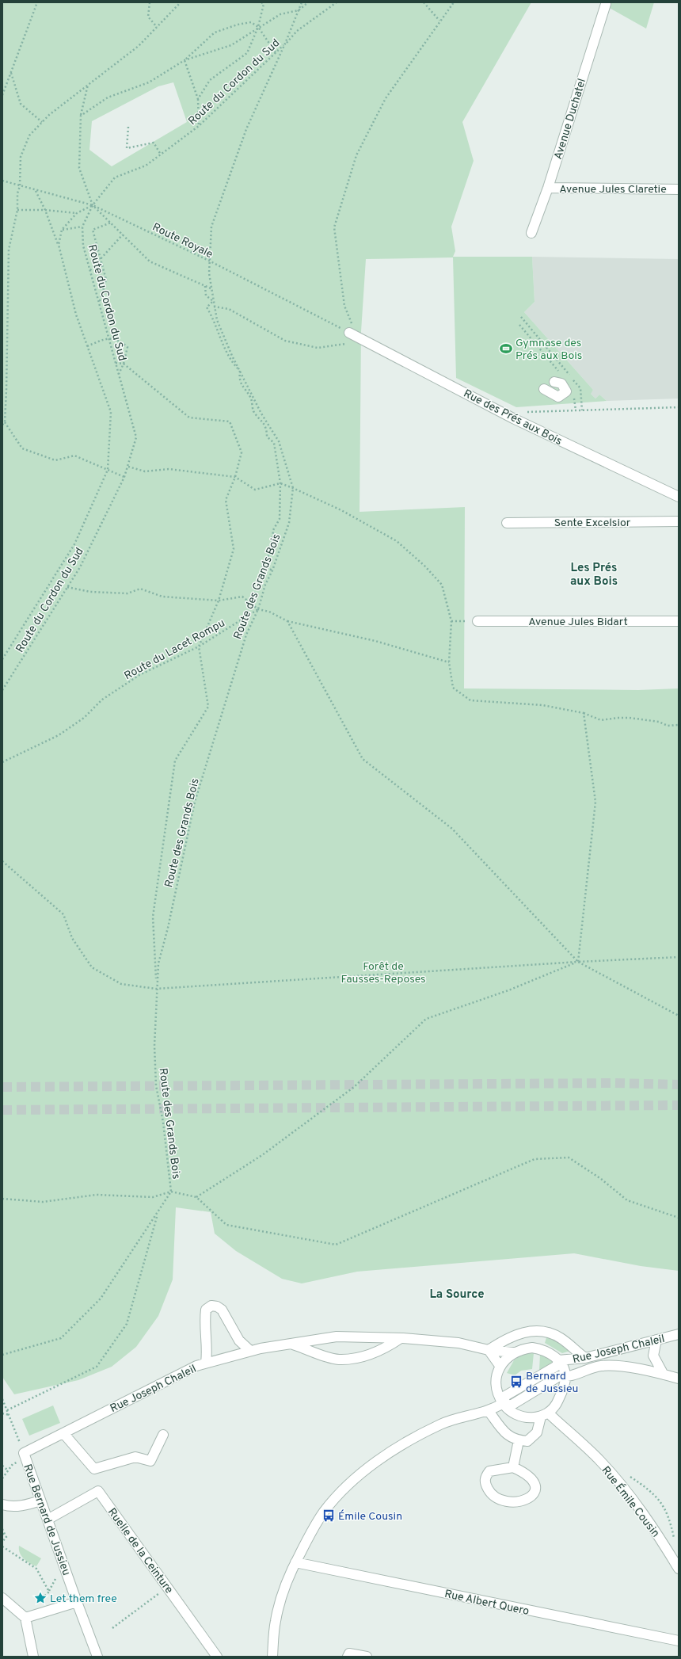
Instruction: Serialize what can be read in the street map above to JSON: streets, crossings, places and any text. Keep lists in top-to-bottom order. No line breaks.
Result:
{"streets":{"street":["Avenue Duchatel","Avenue Jules Claretie","Rue des Prés aux Bois","Sente Excelsior","Avenue Jules Bidart","Rue Joseph Chaleil","Rue Émile Cousin","Rue Bernard de Jussieu","Ruelle de la Ceinture","Rue Albert Quero"],"path":["Route du Cordon du Sud","Route Royale","Route des Grands Bois","Route du Lacet Rompu"]},"crossings":[["Route du Cordon du Sud","Route Royale"],["Route du Cordon du Sud","Route des Grands Bois"],["Avenue Duchatel","Avenue Jules Claretie"],["Route Royale","Rue des Prés aux Bois"],["Route Royale","Route des Grands Bois"],["Route des Grands Bois","Route du Lacet Rompu"],["Rue Joseph Chaleil","Rue Bernard de Jussieu"],["Rue Bernard de Jussieu","Ruelle de la Ceinture"]],"districts":["Les Prés aux Bois","La Source"],"parks":["Forêt de Fausses-Reposes"],"places":{"sports":["Gymnase des Prés aux Bois"],"bus stop":["Bernard de Jussieu","Émile Cousin"],"place":["Let them free"]}}
